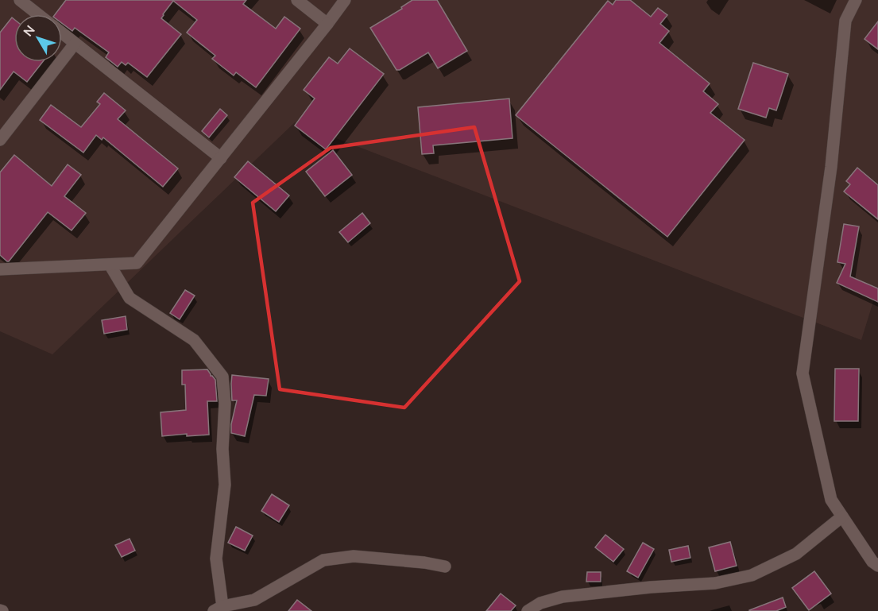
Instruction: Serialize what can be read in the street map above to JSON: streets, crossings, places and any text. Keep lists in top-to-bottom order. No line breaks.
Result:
{"north":"top left"}
